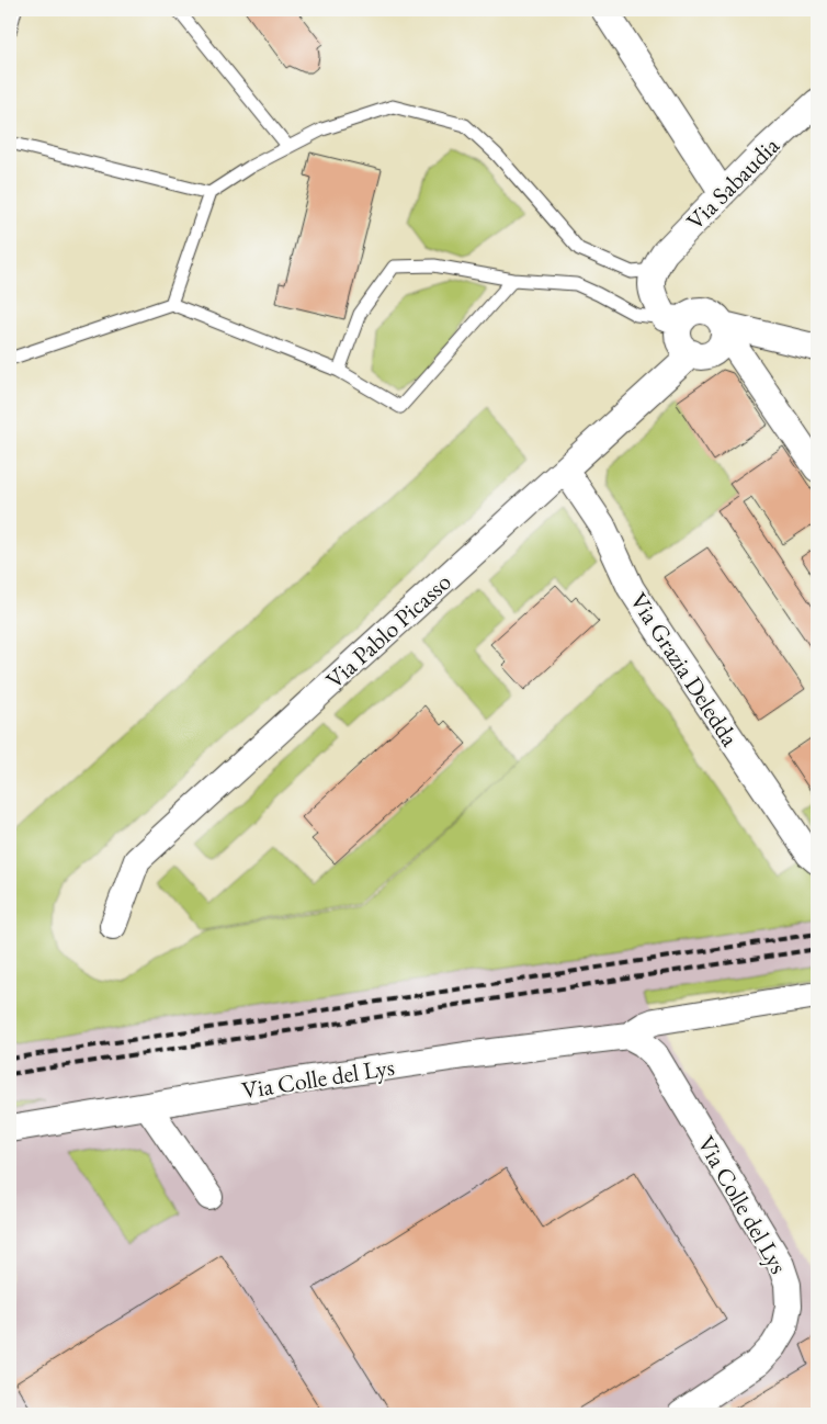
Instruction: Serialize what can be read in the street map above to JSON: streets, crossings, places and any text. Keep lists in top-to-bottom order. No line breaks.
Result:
{"streets":{"street":["Via Sabaudia","Via Pablo Picasso","Via Grazia Deledda","Via Colle del Lys"]},"crossings":[["Via Pablo Picasso","Via Grazia Deledda"]]}
